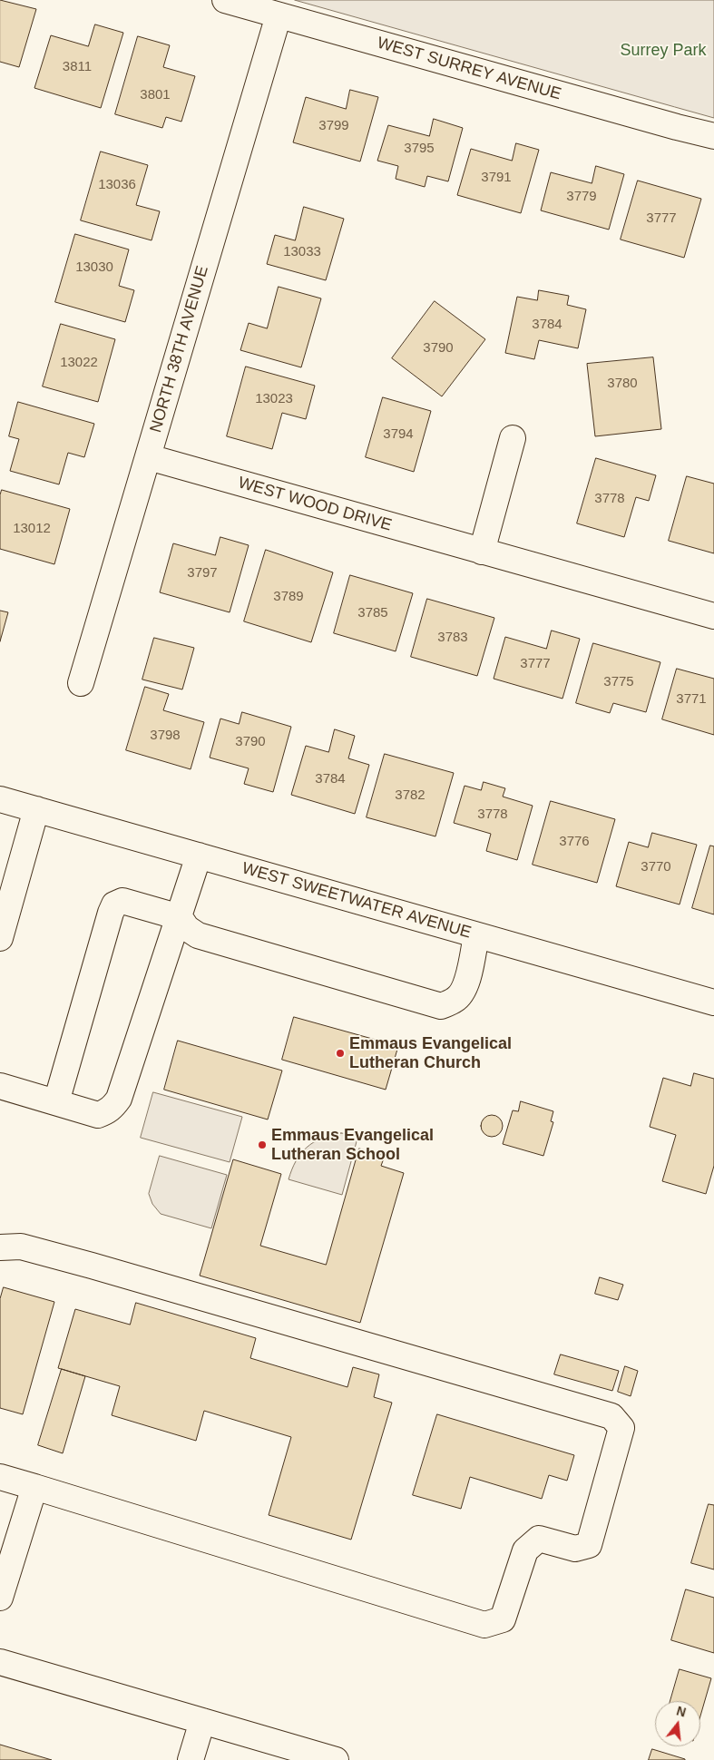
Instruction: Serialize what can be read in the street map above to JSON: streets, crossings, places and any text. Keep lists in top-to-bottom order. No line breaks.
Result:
{"streets":{"street":["WEST SURREY AVENUE","NORTH 38TH AVENUE","WEST WOOD DRIVE","WEST SWEETWATER AVENUE"]},"crossings":[["WEST SURREY AVENUE","NORTH 38TH AVENUE"],["NORTH 38TH AVENUE","WEST WOOD DRIVE"]],"parks":["Surrey Park"],"places":["Emmaus Evangelical Lutheran Church","Emmaus Evangelical Lutheran School"],"house_numbers":["3811","3801","3799","3795","3791","13036","3779","3777","13033","13030","3784","3790","13022","3780","13023","3794","3778","13012","3797","3789","3785","3783","3777","3775","3771","3798","3790","3784","3782","3778","3776","3770"],"north":"top"}
